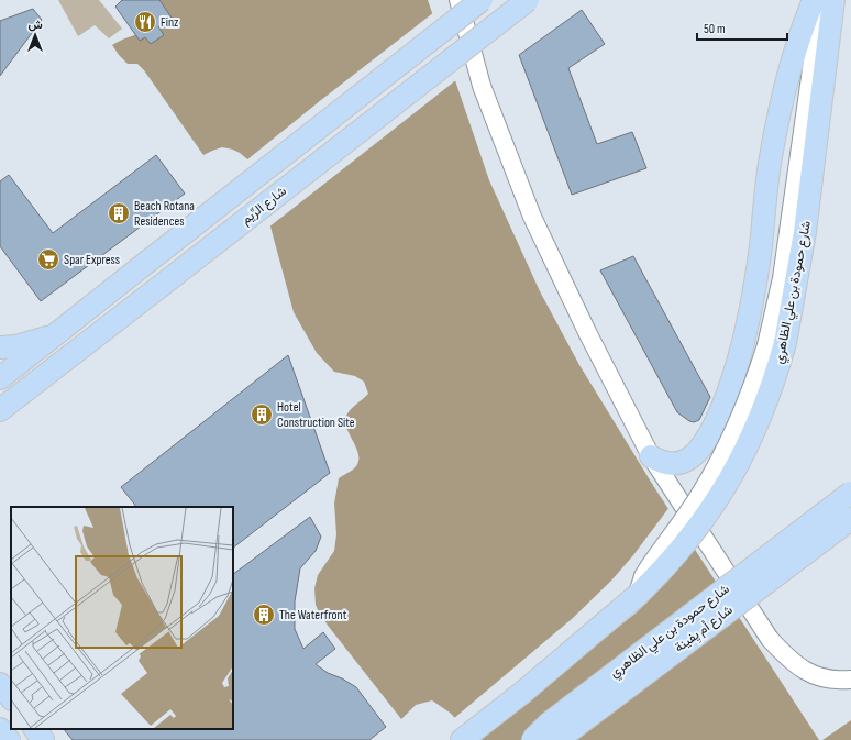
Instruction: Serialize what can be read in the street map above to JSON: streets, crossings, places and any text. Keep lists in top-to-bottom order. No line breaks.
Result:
{"streets":{"main road":["شارع الرِّيم","شارع حمودة بن علي الظاهري","شارع أم يِفينة"]},"places":{"restaurant":["Finz"],"building":["Beach Rotana Residences","Hotel Construction Site","The Waterfront"],"supermarket":["Spar Express"]},"scale_bar":"50 m","north":"top"}
